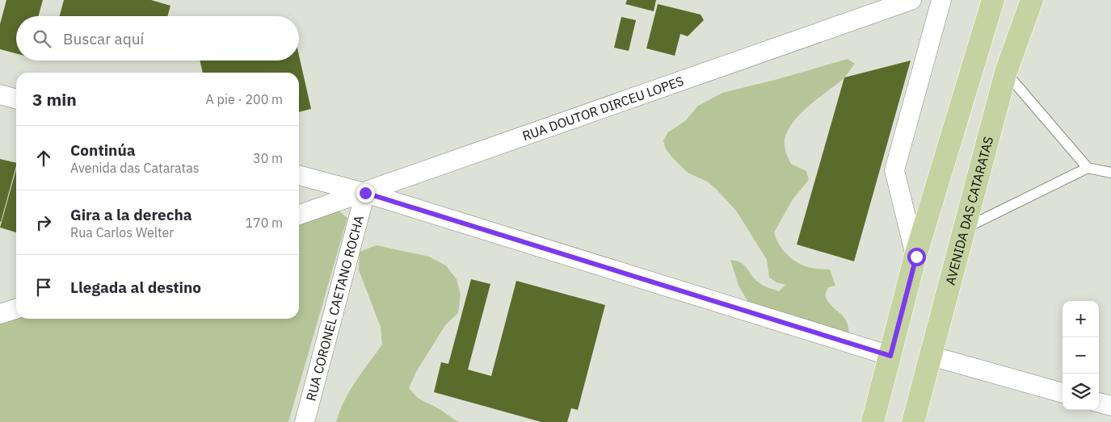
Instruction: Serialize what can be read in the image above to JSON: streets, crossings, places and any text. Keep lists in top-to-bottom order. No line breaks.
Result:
{"streets":{"main road":["AVENIDA DAS CATARATAS"],"street":["RUA DOUTOR DIRCEU LOPES","RUA CORONEL CAETANO ROCHA"]},"crossings":[["RUA DOUTOR DIRCEU LOPES","RUA CORONEL CAETANO ROCHA"]],"page":{"search":"Buscar aquí","heading":["3 min","A pie · 200 m"],"list":[["Continúa","Avenida das Cataratas","30 m"],["Gira a la derecha","Rua Carlos Welter","170 m"],"Llegada al destino"],"map_buttons":["+","−"]}}
